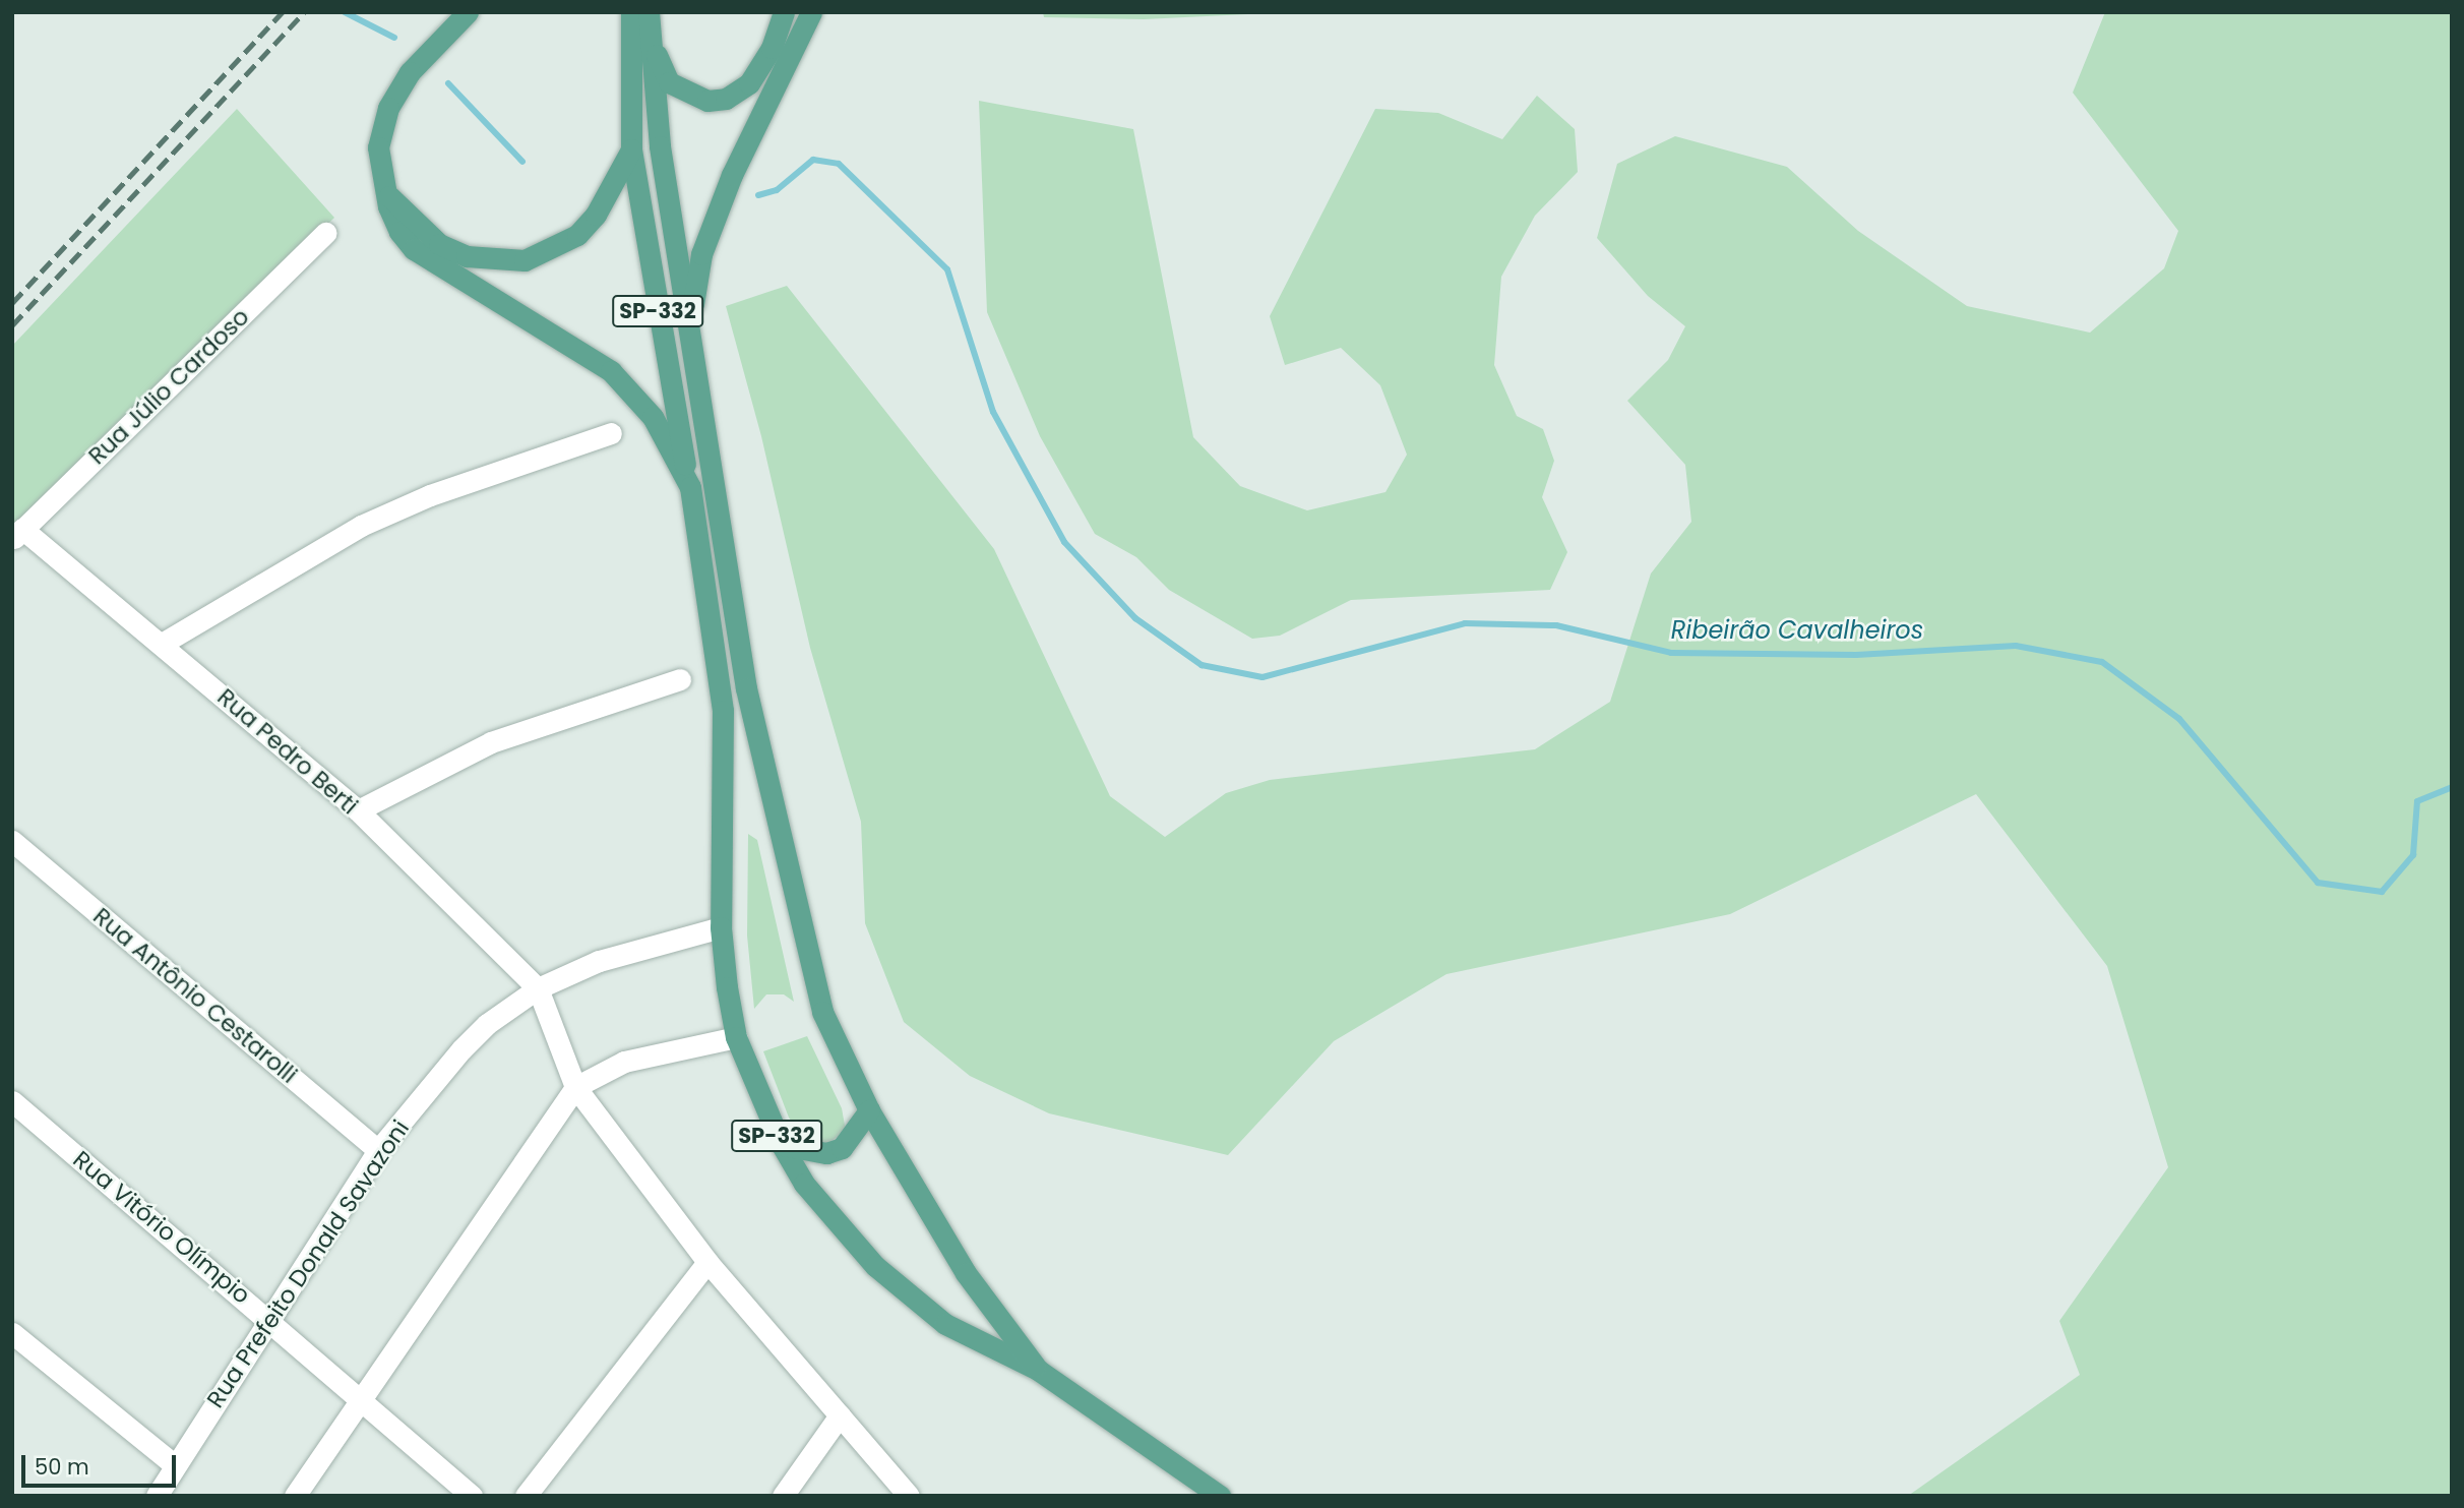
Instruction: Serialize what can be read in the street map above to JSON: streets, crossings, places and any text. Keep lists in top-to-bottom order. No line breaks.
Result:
{"streets":{"main road":["SP-332"],"street":["Rua Júlio Cardoso","Rua Pedro Berti","Rua Antônio Cestarolli","Rua Vitório Olímpio","Rua Prefeito Donald Savazoni"]},"crossings":[["SP-332","Rua Prefeito Donald Savazoni"],["Rua Júlio Cardoso","Rua Pedro Berti"],["Rua Pedro Berti","Rua Prefeito Donald Savazoni"],["Rua Antônio Cestarolli","Rua Prefeito Donald Savazoni"],["Rua Vitório Olímpio","Rua Prefeito Donald Savazoni"]],"water":["Ribeirão Cavalheiros"],"scale_bar":"50 m"}
